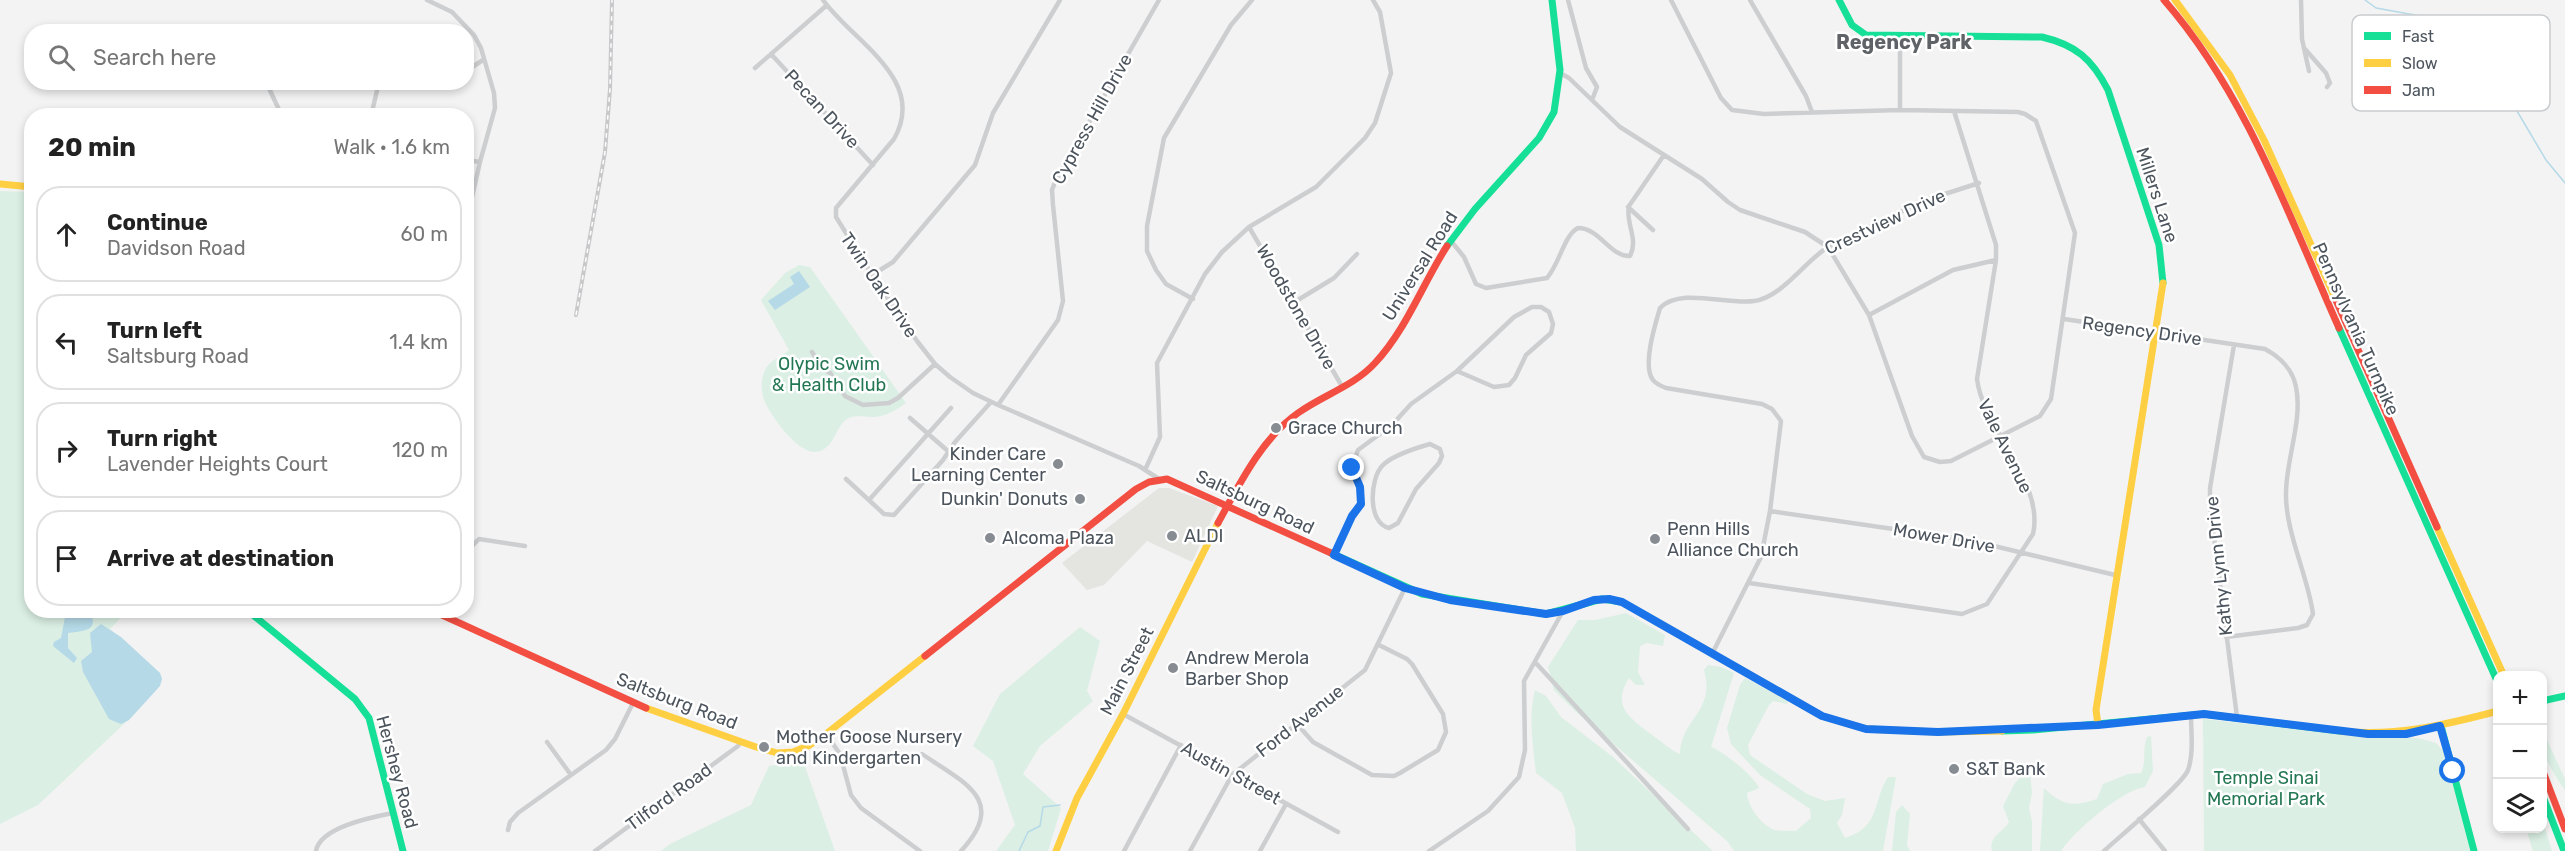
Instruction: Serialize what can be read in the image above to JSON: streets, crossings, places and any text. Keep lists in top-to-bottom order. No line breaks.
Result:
{"streets":{"main road":["Millers Lane","Universal Road","Pennsylvania Turnpike","Saltsburg Road","Main Street","Hershey Road"],"street":["Pecan Drive","Cypress Hill Drive","Crestview Drive","Twin Oak Drive","Woodstone Drive","Regency Drive","Vale Avenue","Mower Drive","Kathy Lynn Drive","Ford Avenue","Austin Street","Tilford Road"]},"crossings":[["Pecan Drive","Twin Oak Drive"],["Cypress Hill Drive","Twin Oak Drive"],["Millers Lane","Regency Drive"],["Millers Lane","Saltsburg Road"],["Millers Lane","Mower Drive"],["Crestview Drive","Vale Avenue"],["Crestview Drive","Saltsburg Road"],["Crestview Drive","Mower Drive"],["Universal Road","Woodstone Drive"],["Universal Road","Saltsburg Road"],["Universal Road","Main Street"],["Twin Oak Drive","Saltsburg Road"],["Regency Drive","Vale Avenue"],["Regency Drive","Kathy Lynn Drive"],["Vale Avenue","Mower Drive"],["Saltsburg Road","Kathy Lynn Drive"],["Saltsburg Road","Main Street"],["Saltsburg Road","Ford Avenue"],["Saltsburg Road","Tilford Road"],["Main Street","Austin Street"],["Ford Avenue","Austin Street"]],"districts":["Regency Park"],"parks":["Olypic Swim & Health Club","Temple Sinai Memorial Park"],"places":["Grace Church","Kinder Care Learning Center","Dunkin' Donuts","ALDI","Alcoma Plaza","Penn Hills Alliance Church","Andrew Merola Barber Shop","Mother Goose Nursery and Kindergarten","S&T Bank"],"legend":["Fast","Slow","Jam"],"page":{"search":"Search here","heading":["20 min","Walk · 1.6 km"],"list":[["Continue","Davidson Road","60 m"],["Turn left","Saltsburg Road","1.4 km"],["Turn right","Lavender Heights Court","120 m"],"Arrive at destination"],"map_buttons":["+","−"]}}
